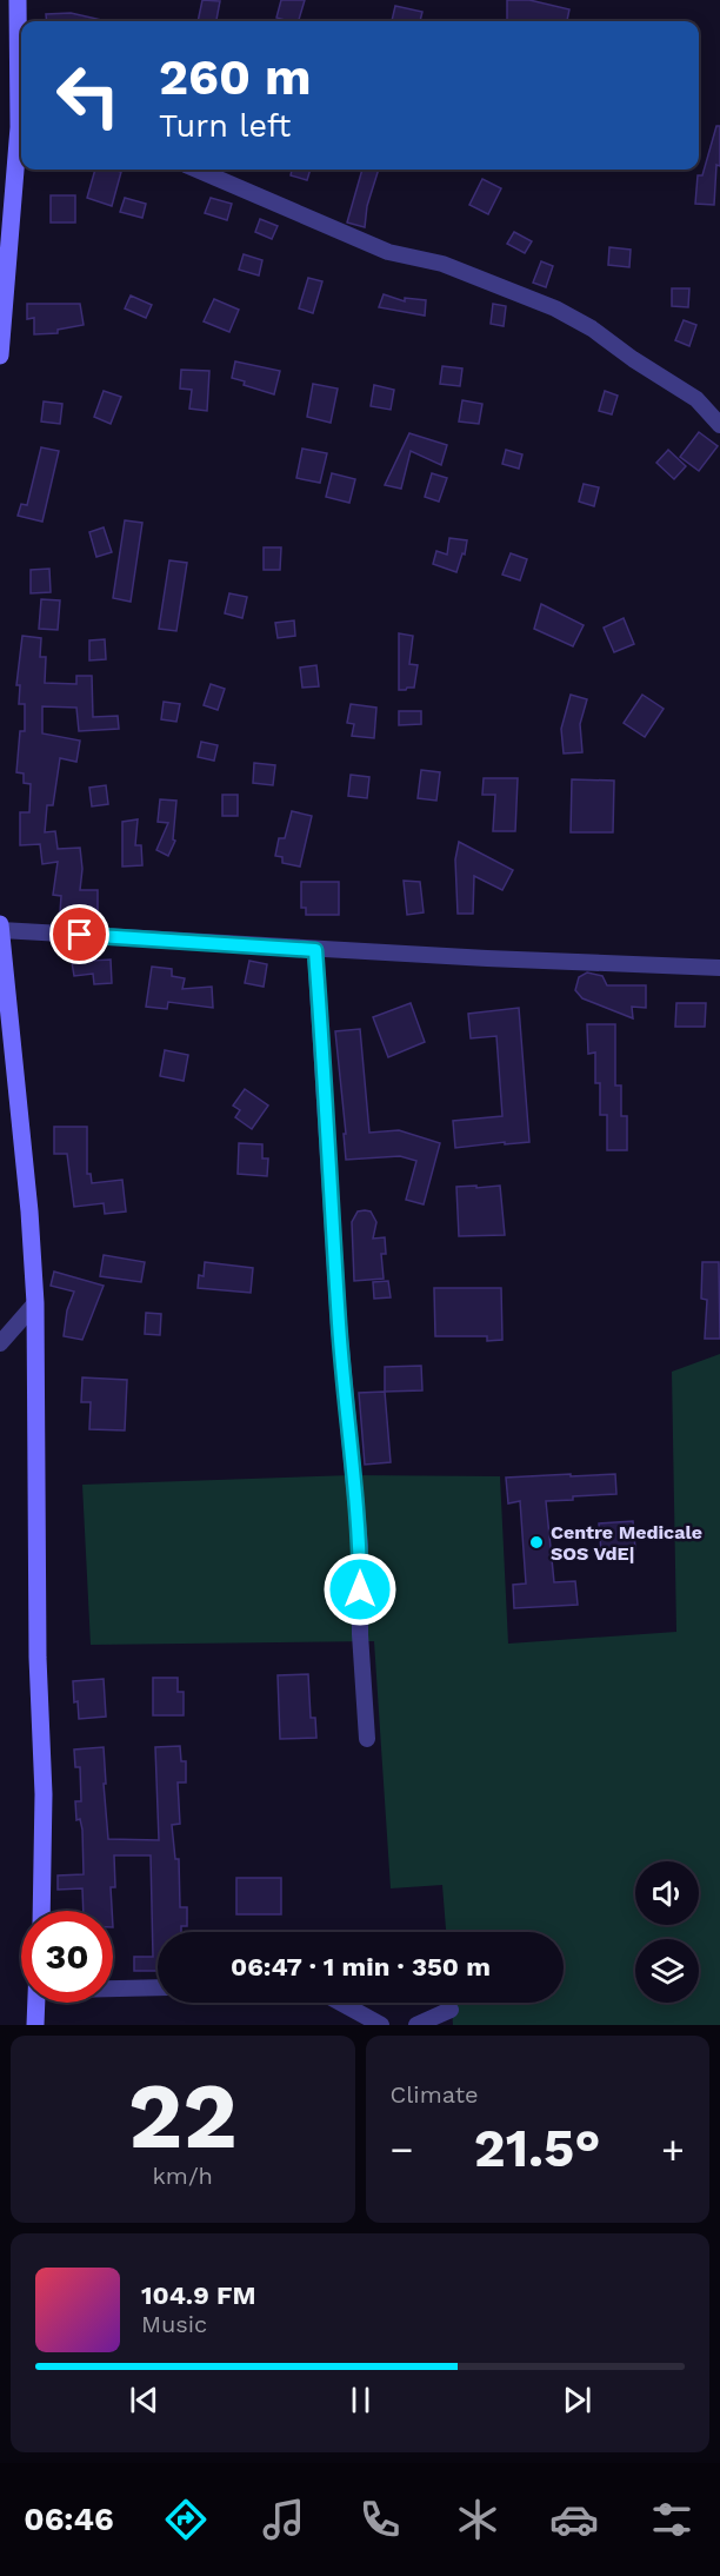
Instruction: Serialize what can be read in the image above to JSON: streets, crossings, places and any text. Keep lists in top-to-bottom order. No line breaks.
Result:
{"places":["Centre Medicale SOS VdE|"],"page":{"turn":["260 m","Turn left"],"limit":"30","trip":"06:47 · 1 min · 350 m","tile":[["22","km/h"],"Climate"],"heat":["−","21.5°","+"],"song":["104.9 FM","Music"],"tabs":"06:46"}}
